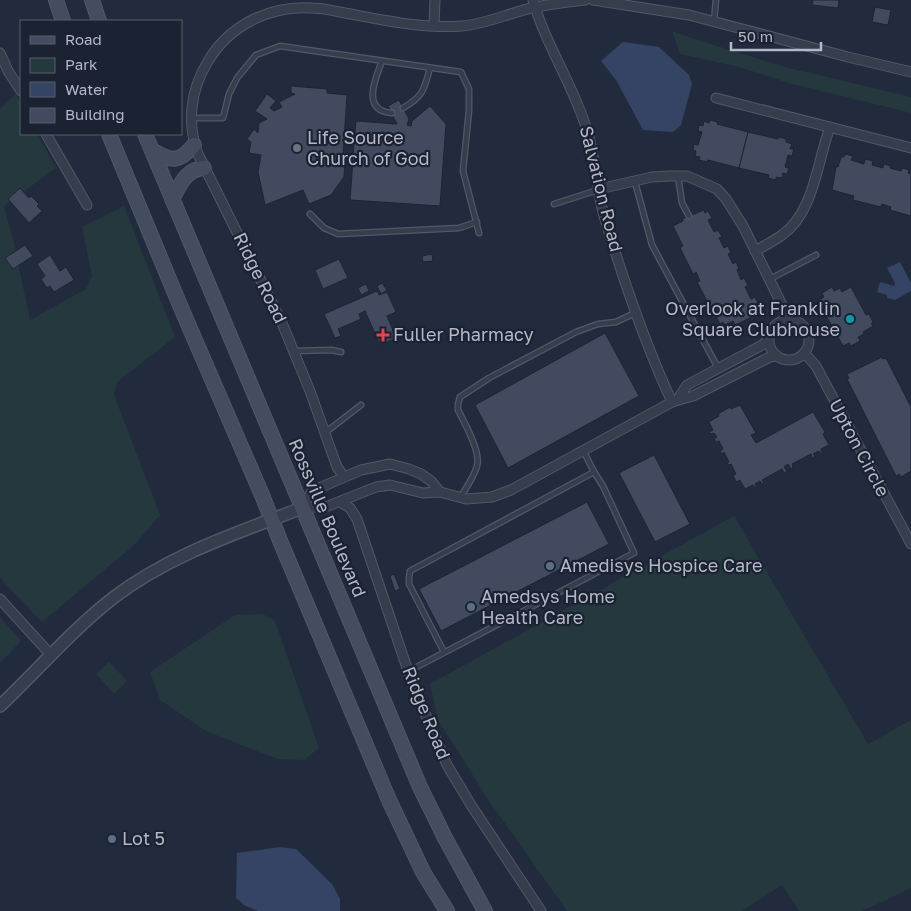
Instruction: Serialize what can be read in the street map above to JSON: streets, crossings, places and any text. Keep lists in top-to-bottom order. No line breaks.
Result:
{"streets":{"main road":["Rossville Boulevard"],"street":["Salvation Road","Ridge Road","Upton Circle"]},"crossings":[["Salvation Road","Ridge Road"]],"places":{"other":["Life Source Church of God","Overlook at Franklin Square Clubhouse","Amedisys Hospice Care","Amedsys Home Health Care","Lot 5"],"health":["Fuller Pharmacy"]},"legend":["Road","Park","Water","Building"],"scale_bar":"50 m"}
